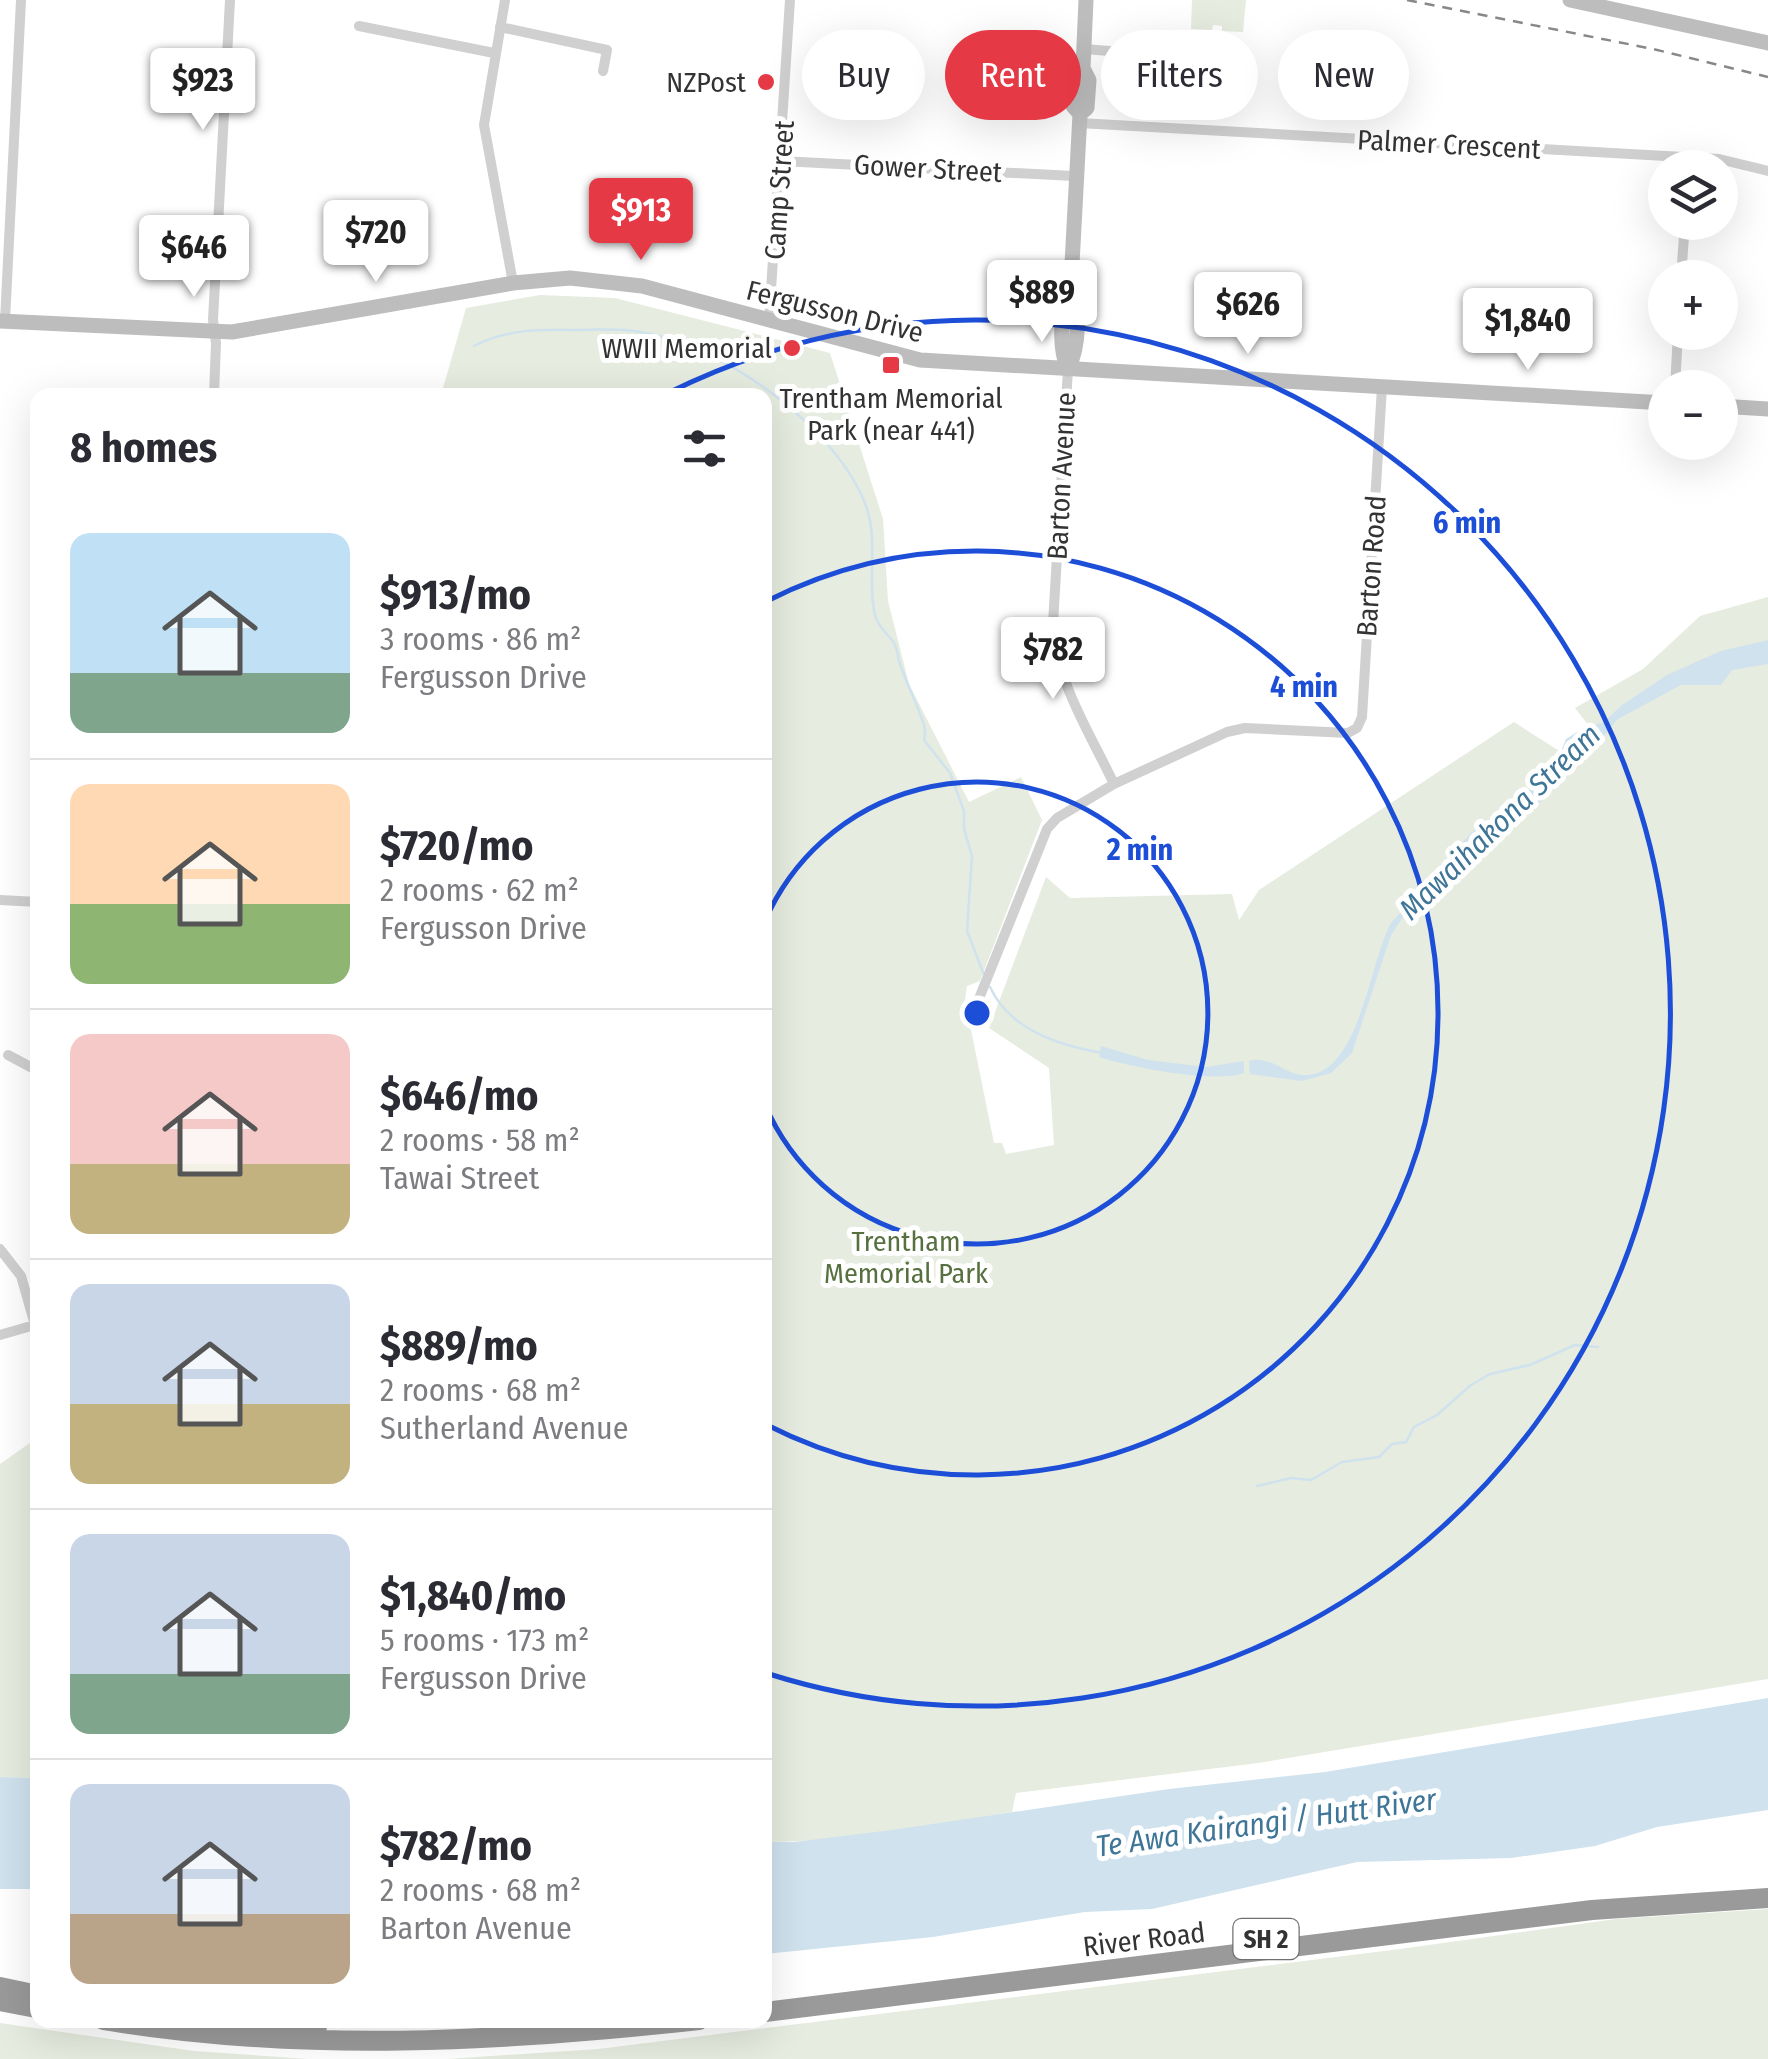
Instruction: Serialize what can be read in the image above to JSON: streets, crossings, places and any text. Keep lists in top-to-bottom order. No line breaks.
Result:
{"streets":{"highway":["River Road","SH 2"],"main road":["Fergusson Drive"],"street":["Palmer Crescent","Gower Street","Camp Street","Barton Avenue","Barton Road"]},"crossings":[["Gower Street","Camp Street"],["Camp Street","Fergusson Drive"],["Fergusson Drive","Barton Avenue"],["Fergusson Drive","Barton Road"],["Barton Avenue","Barton Road"]],"water":["Mawaihakona Stream","Te Awa Kairangi / Hutt River"],"parks":["Trentham Memorial Park"],"places":{"other":["NZPost","WWII Memorial"],"transit":["Trentham Memorial Park (near 441)"]},"page":{"chip":["Buy","Rent","Filters","New"],"price":["$923","$913","$720","$646","$889","$626","$1,840","$782"],"map_buttons":["+","−"],"heading":"8 homes","list":[{"name":"$913/mo","note":"3 rooms · 86 m² · Fergusson Drive"},{"name":"$720/mo","note":"2 rooms · 62 m² · Fergusson Drive"},{"name":"$646/mo","note":"2 rooms · 58 m² · Tawai Street"},{"name":"$889/mo","note":"2 rooms · 68 m² · Sutherland Avenue"},{"name":"$1,840/mo","note":"5 rooms · 173 m² · Fergusson Drive"},{"name":"$782/mo","note":"2 rooms · 68 m² · Barton Avenue"}]},"rings":["6 min","4 min","2 min"]}
